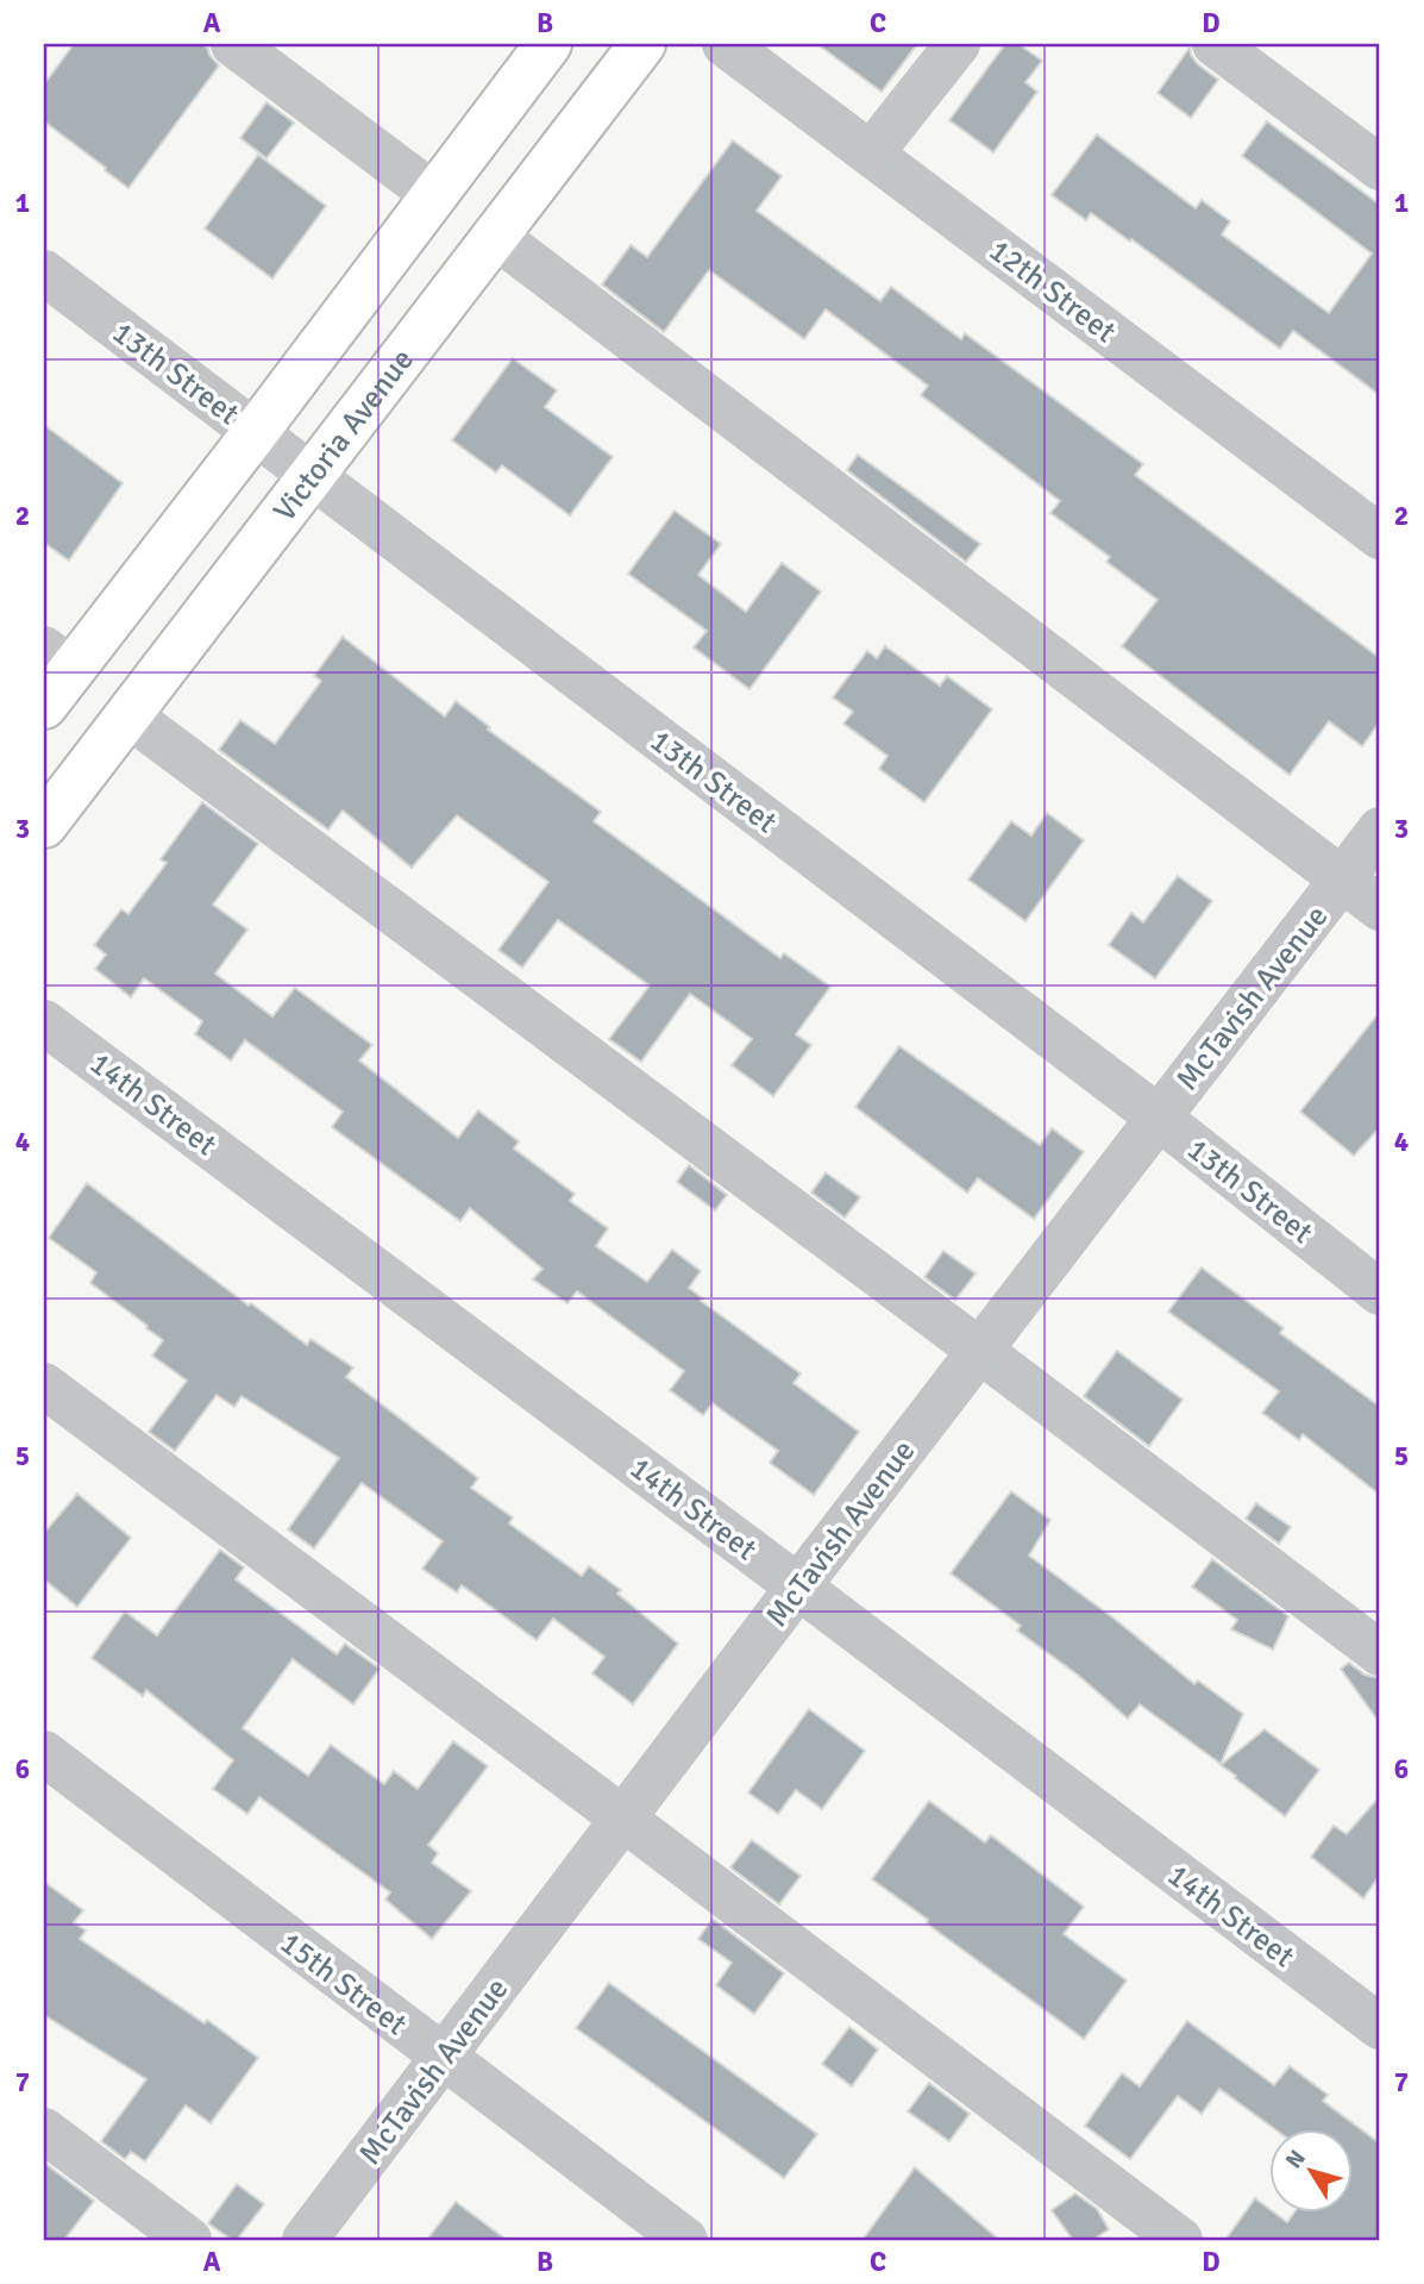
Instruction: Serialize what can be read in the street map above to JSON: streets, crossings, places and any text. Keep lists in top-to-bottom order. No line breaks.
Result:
{"streets":{"main road":["Victoria Avenue"],"street":["12th Street","13th Street","McTavish Avenue","14th Street","15th Street"]},"crossings":[["13th Street","Victoria Avenue"],["13th Street","McTavish Avenue"],["McTavish Avenue","14th Street"],["McTavish Avenue","15th Street"]],"north":"top left","grid":{"columns":["A","B","C","D"],"rows":["1","2","3","4","5","6","7"]}}
